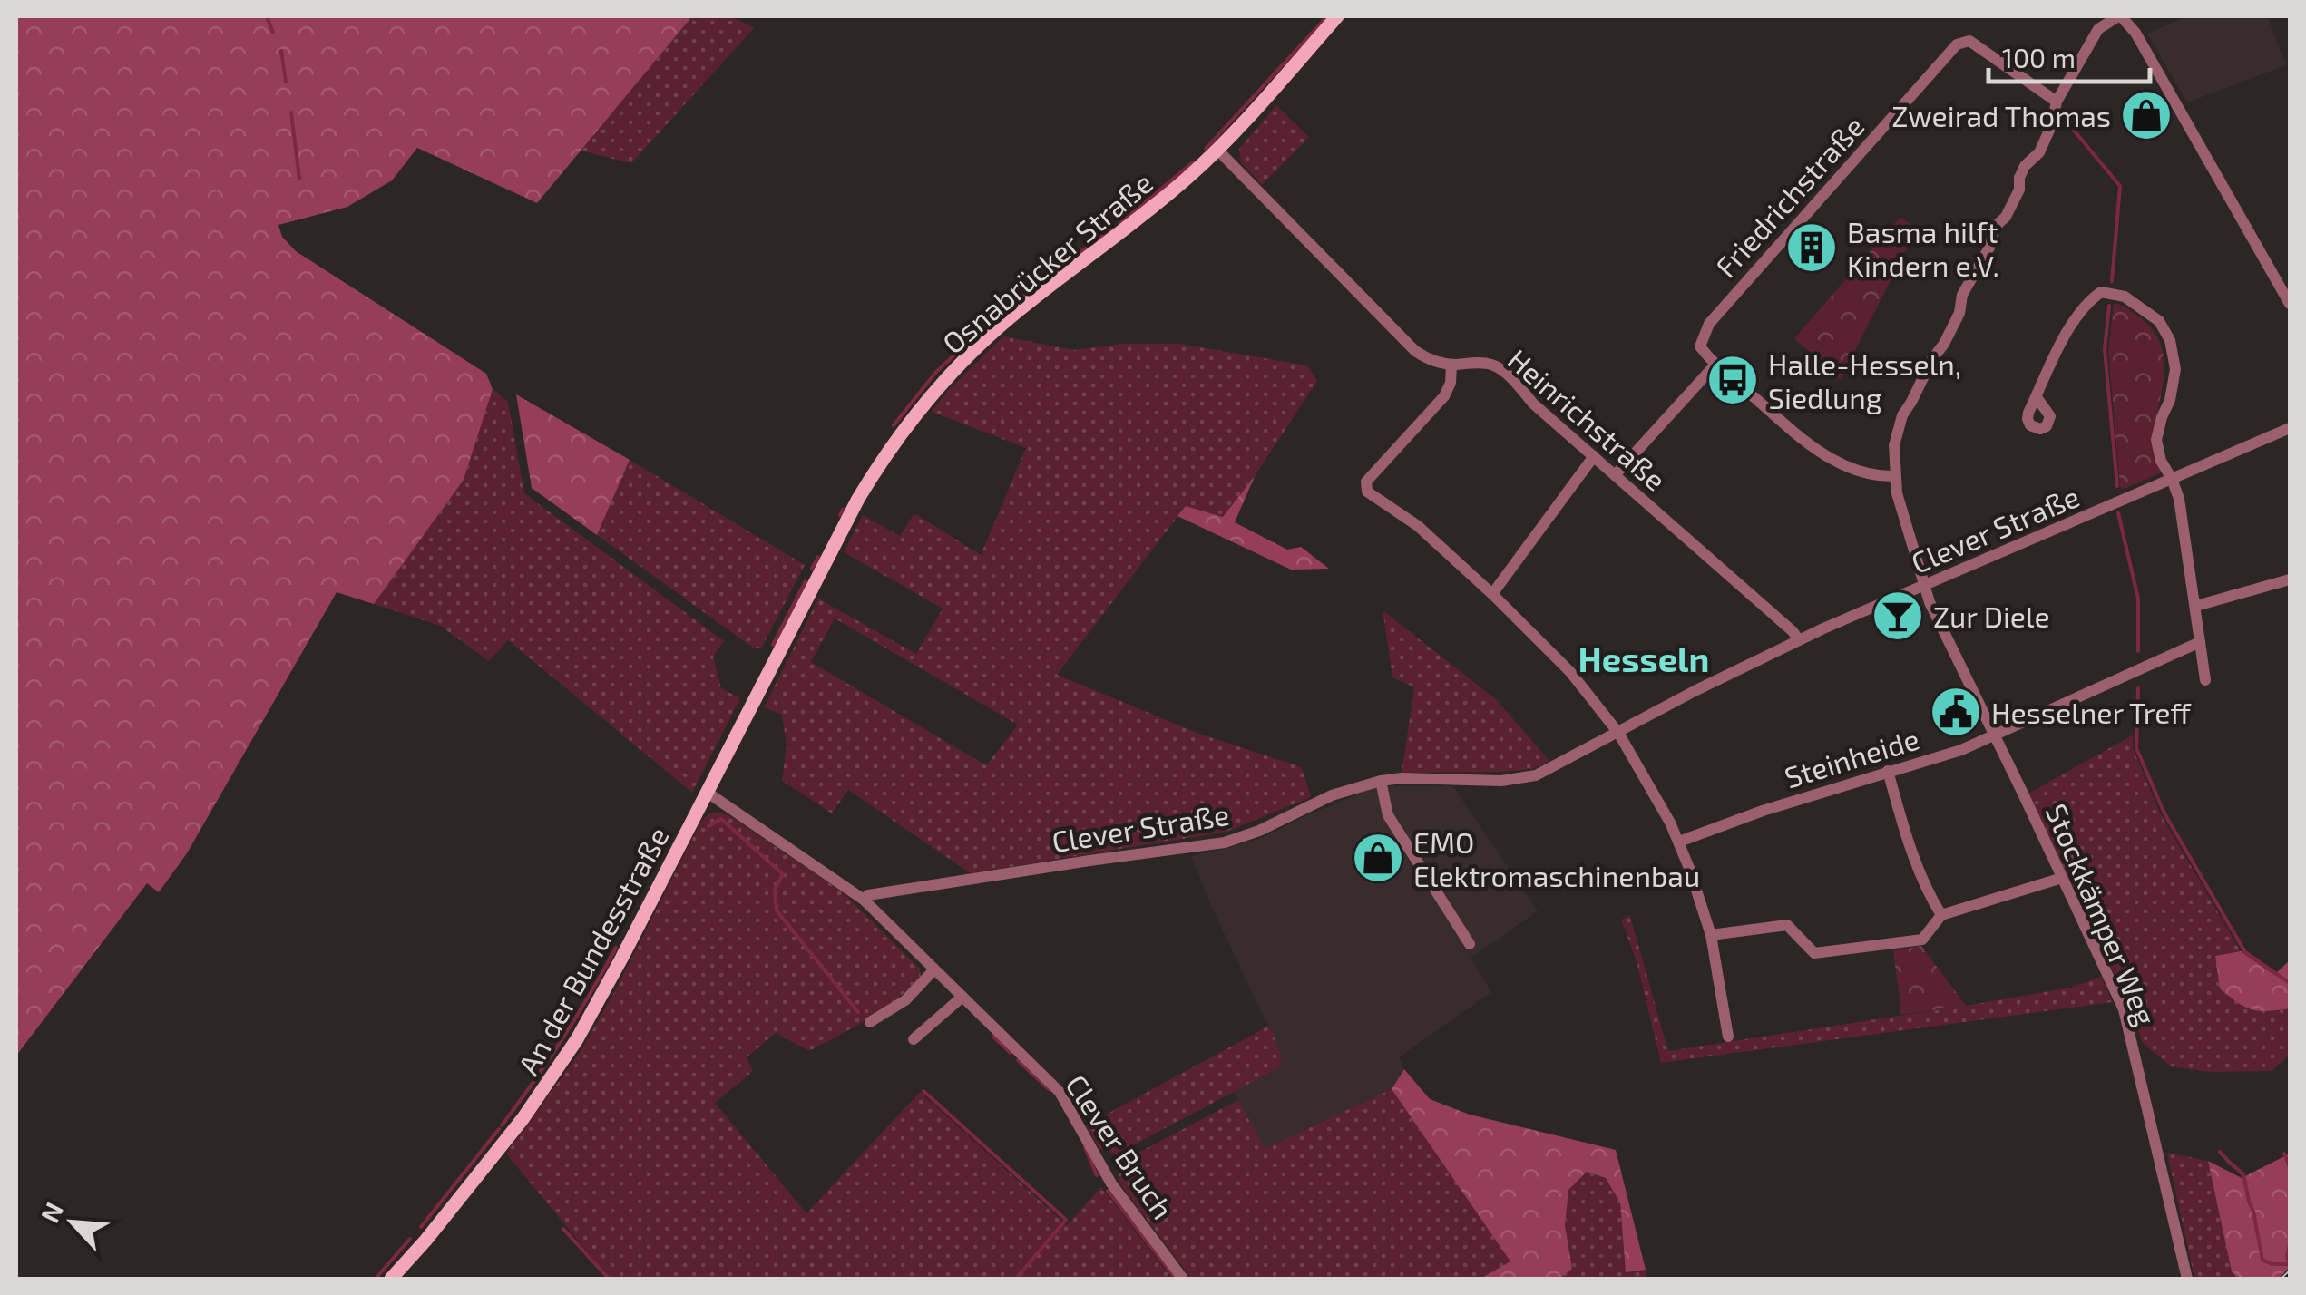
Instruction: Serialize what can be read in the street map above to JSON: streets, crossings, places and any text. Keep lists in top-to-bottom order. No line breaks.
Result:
{"streets":{"main road":["Osnabrücker Straße","An der Bundesstraße"],"street":["Friedrichstraße","Heinrichstraße","Clever Straße","Steinheide","Stockkämper Weg","Clever Bruch"]},"crossings":[["Friedrichstraße","Stockkämper Weg"],["Osnabrücker Straße","Heinrichstraße"],["Osnabrücker Straße","An der Bundesstraße"],["Heinrichstraße","Clever Straße"],["Clever Straße","Stockkämper Weg"],["Clever Straße","Clever Bruch"],["Steinheide","Stockkämper Weg"]],"districts":["Hesseln"],"places":{"shop":["Zweirad Thomas","EMO Elektromaschinenbau"],"building":["Basma hilft Kindern e.V."],"bus stop":["Halle-Hesseln, Siedlung"],"bar":["Zur Diele"],"public building":["Hesselner Treff"]},"scale_bar":"100 m","north":"top left"}
